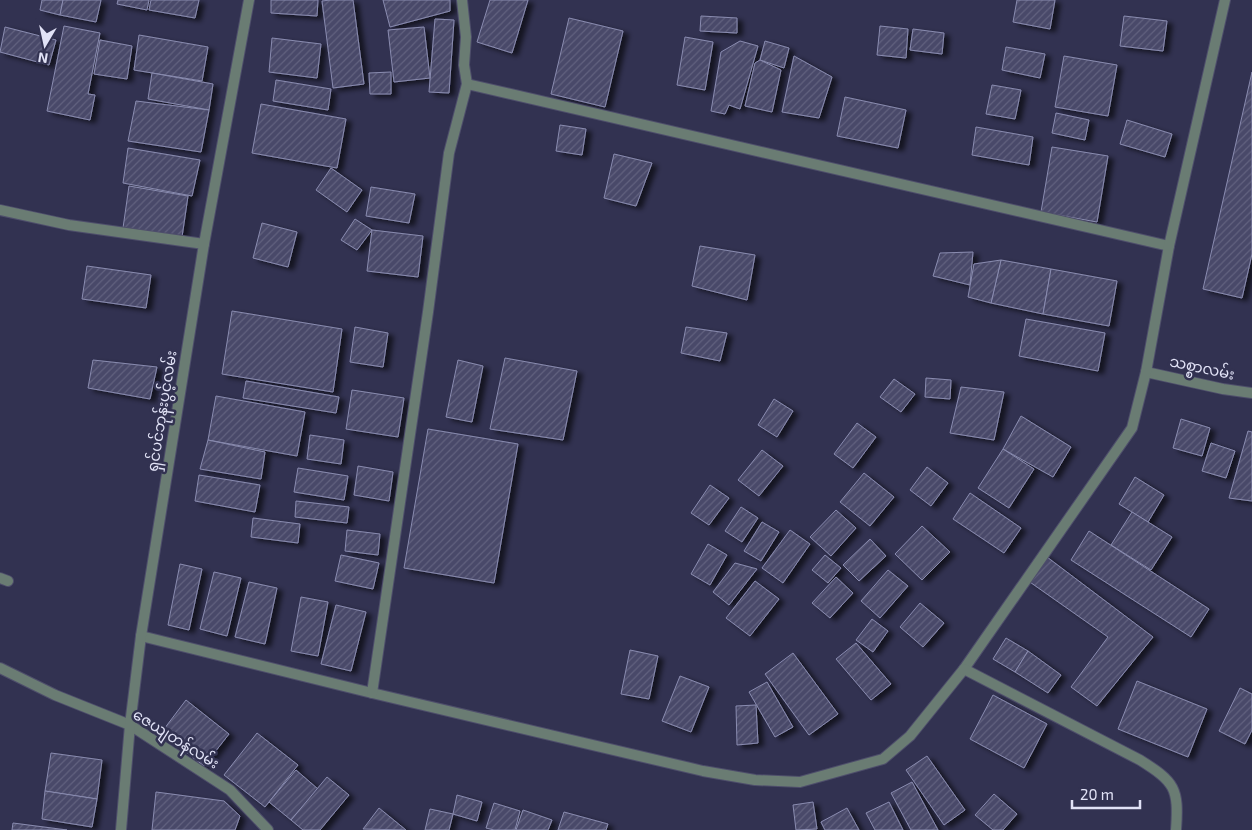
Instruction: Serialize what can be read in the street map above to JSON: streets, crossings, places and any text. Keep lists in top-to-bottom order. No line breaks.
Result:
{"streets":{"street":["သစ္စာလမ်း","ရှင်ပင်ဘုန်းပွင့်လမ်း","ဇေယျတန်လမ်း"]},"crossings":[["ရှင်ပင်ဘုန်းပွင့်လမ်း","ဇေယျတန်လမ်း"]],"scale_bar":"20 m","north":"bottom"}
